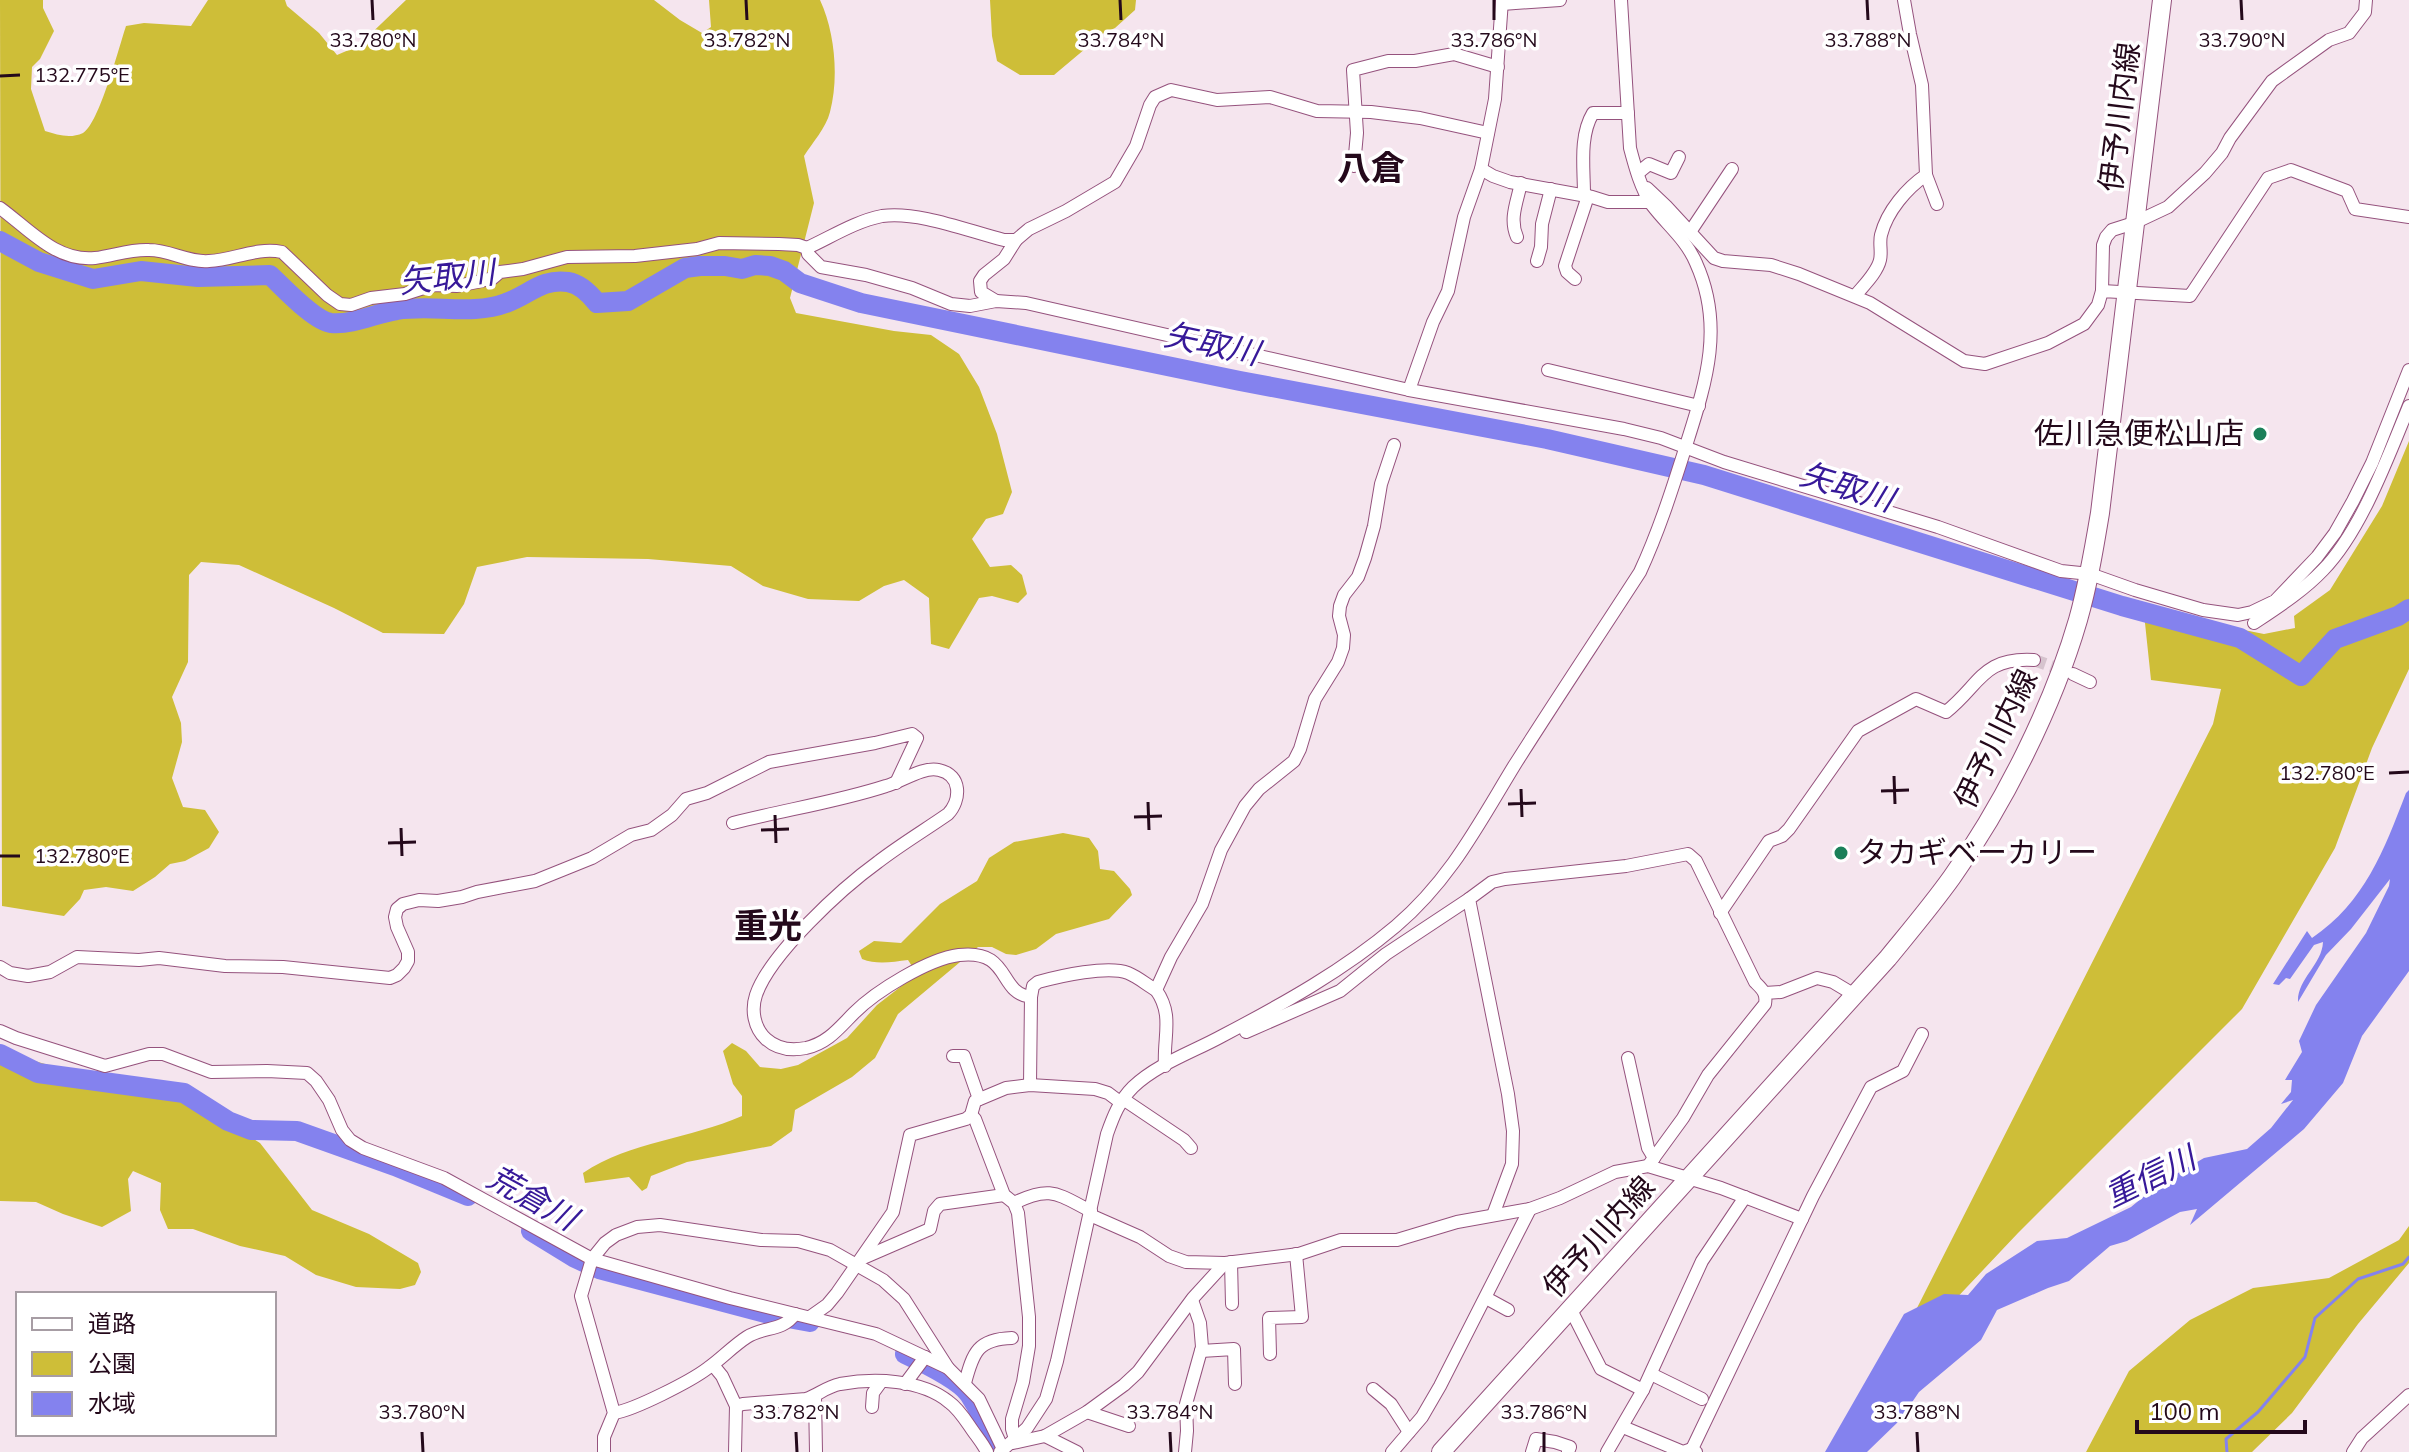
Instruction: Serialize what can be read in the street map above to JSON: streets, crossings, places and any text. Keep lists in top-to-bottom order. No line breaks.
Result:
{"streets":{"main road":["伊予川内線"]},"districts":["八倉","重光"],"water":["矢取川","重信川","荒倉川"],"places":["佐川急便松山店","タカギベーカリー"],"legend":["道路","公園","水域"],"scale_bar":"100 m","coordinates":["33.780°N","33.782°N","33.784°N","33.786°N","33.788°N","33.790°N","132.775°E","132.780°E"]}
